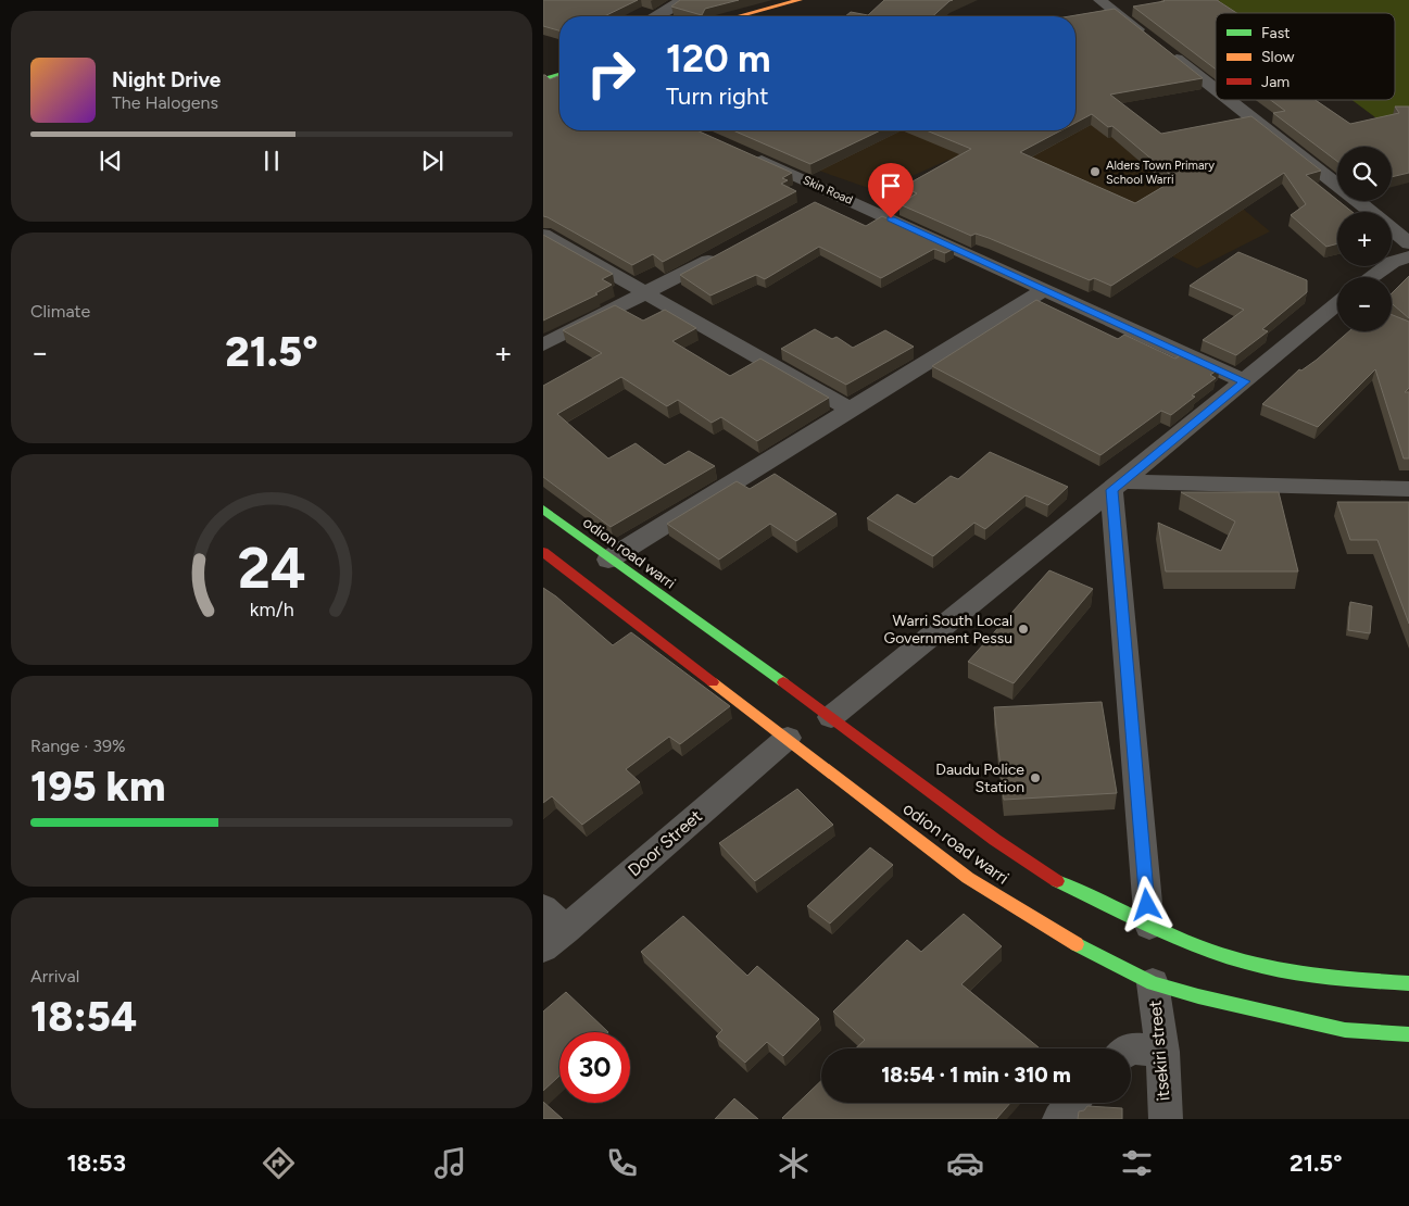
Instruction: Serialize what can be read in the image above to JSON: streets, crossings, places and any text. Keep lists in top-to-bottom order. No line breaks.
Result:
{"streets":{"main road":["odion road warri"],"street":["Skin Road","Door Street","itsekiri street"]},"crossings":[["odion road warri","Door Street"],["odion road warri","itsekiri street"]],"places":["Alders Town Primary School Warri","Warri South Local Government Pessu","Daudu Police Station"],"legend":["Fast","Slow","Jam"],"page":{"turn":["120 m","Turn right"],"song":["Night Drive","The Halogens"],"map_buttons":["+","−"],"tile":["Climate",["Range · 39%","195 km"],["Arrival","18:54"]],"heat":["−","21.5°","+"],"limit":"30","trip":"18:54 · 1 min · 310 m","tabs":["18:53","21.5°"],"gauge":["24","km/h"]}}
